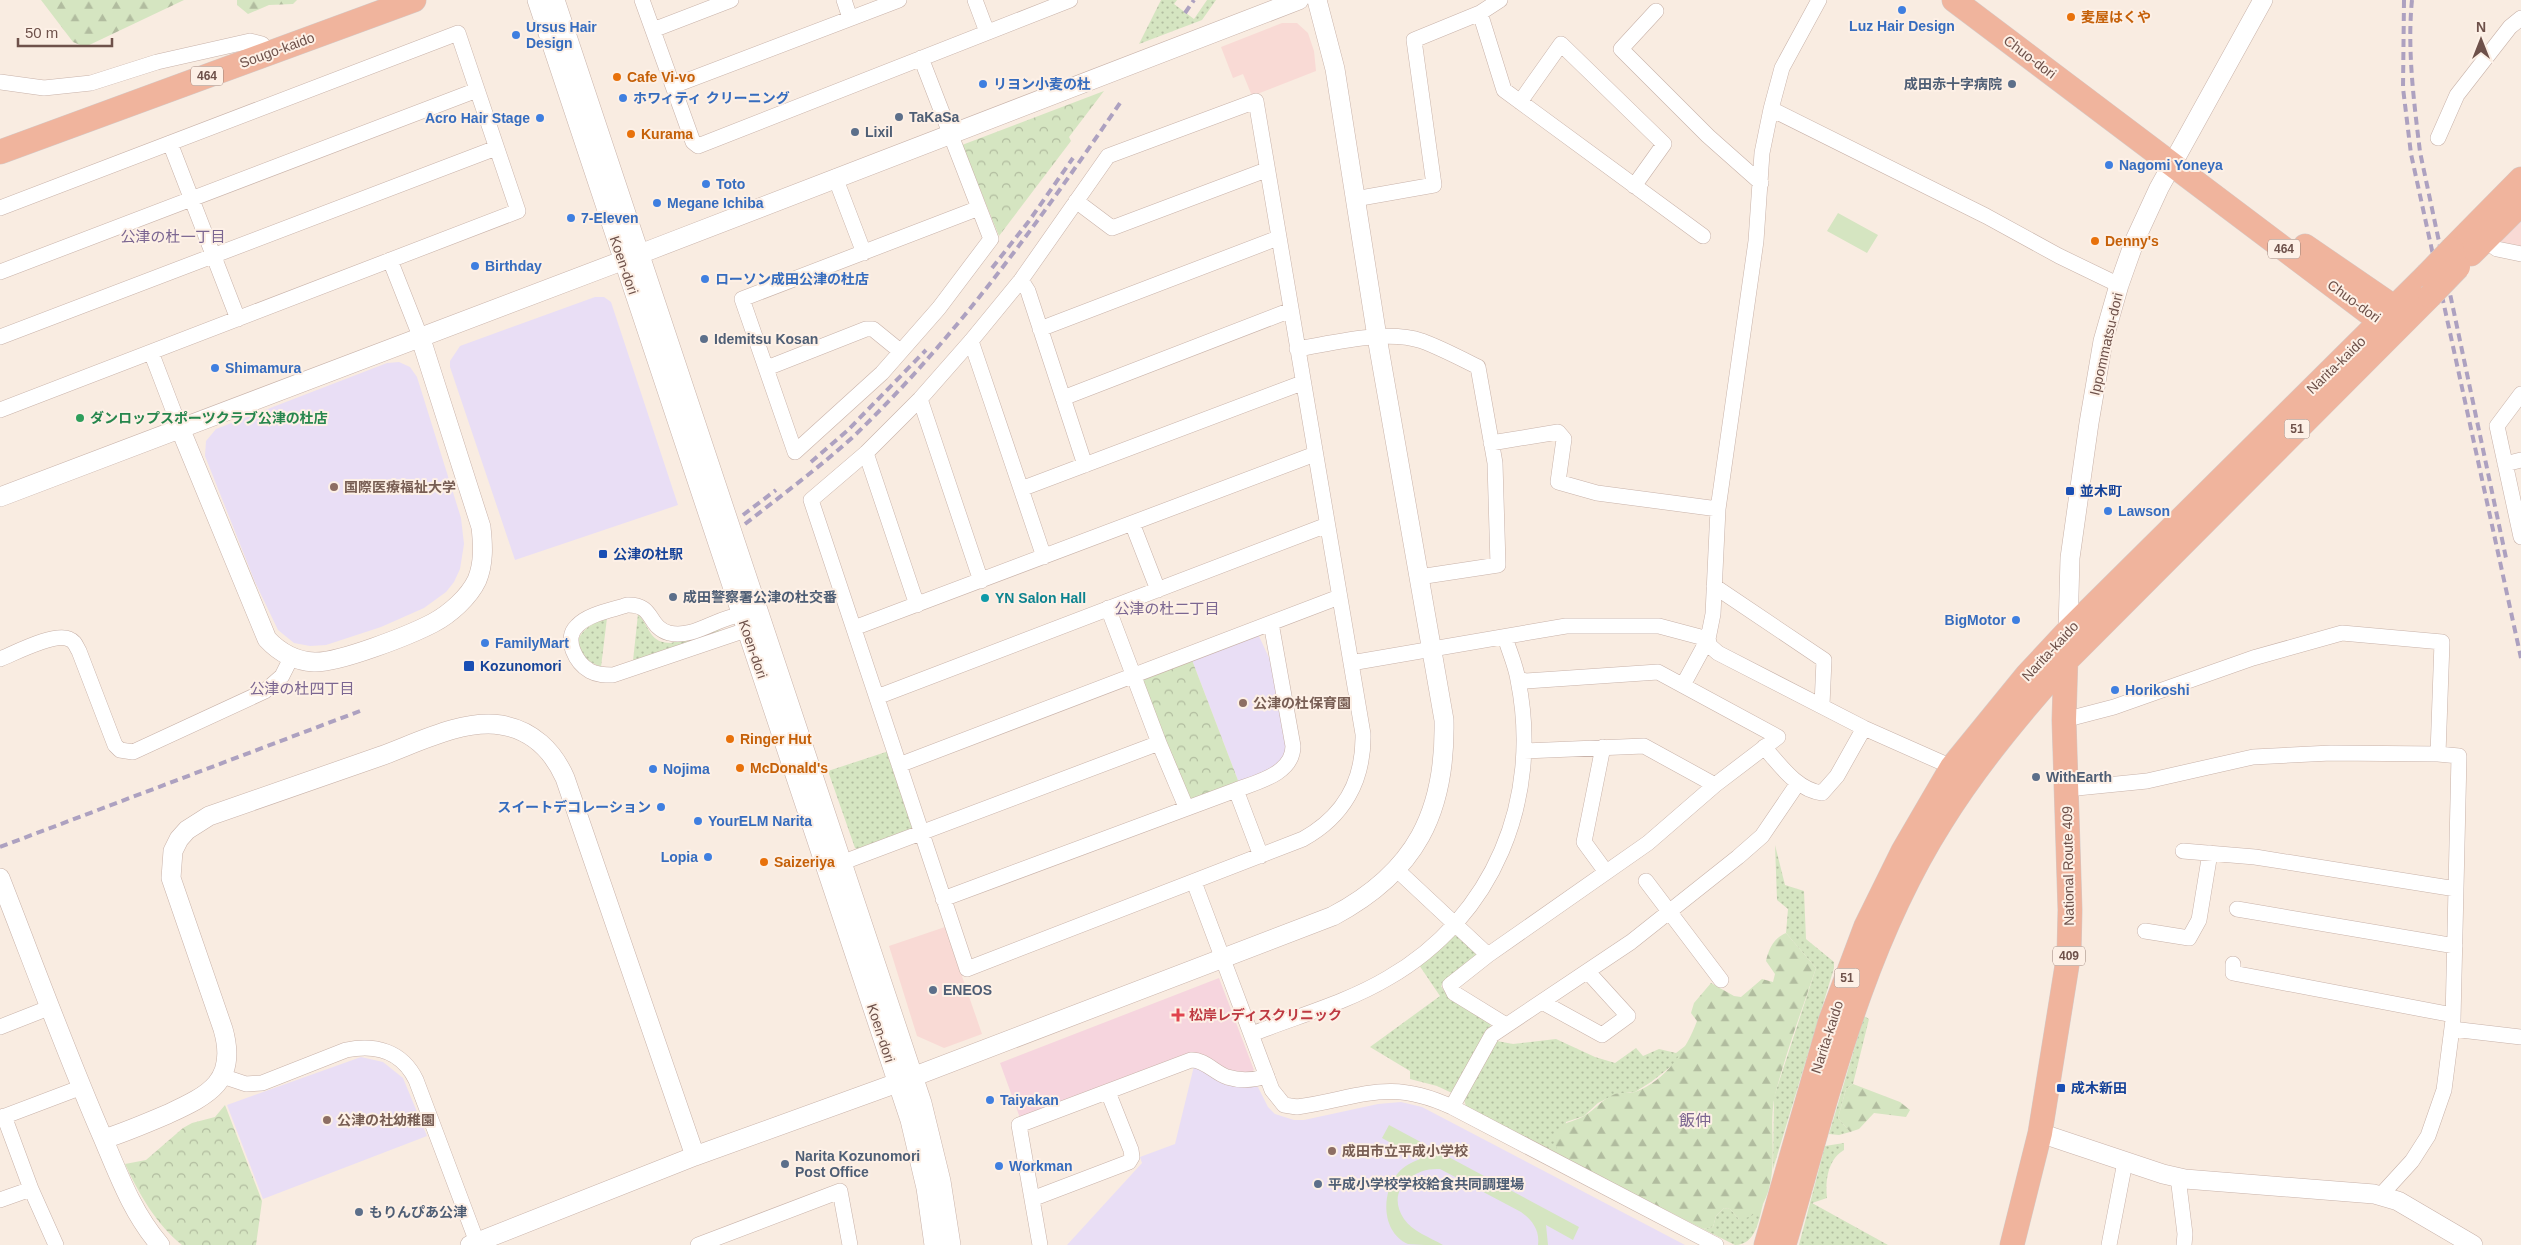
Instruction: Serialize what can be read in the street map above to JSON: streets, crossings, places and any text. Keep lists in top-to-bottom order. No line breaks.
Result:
{"streets":{"highway":["Sougo-kaido","Chuo-dori","464","Narita-kaido","51","National Route 409","409"],"street":["Koen-dori","Ippommatsu-dori"]},"crossings":[["Chuo-dori","Ippommatsu-dori"],["Chuo-dori","Narita-kaido"],["Ippommatsu-dori","Narita-kaido"],["Ippommatsu-dori","National Route 409"],["Narita-kaido","National Route 409"]],"districts":["公津の杜一丁目","公津の杜二丁目","公津の杜四丁目","飯仲"],"places":{"other":["Luz Hair Design","麦屋はくや","Ursus Hair Design","Cafe Vi-vo","リヨン小麦の杜","成田赤十字病院","ホワィティ クリーニング","TaKaSa","Acro Hair Stage","Lixil","Kurama","Nagomi Yoneya","Toto","Megane Ichiba","7-Eleven","Denny's","Birthday","ローソン成田公津の杜店","Idemitsu Kosan","Shimamura","ダンロップスポーツクラブ公津の杜店","国際医療福祉大学","Lawson","成田警察署公津の杜交番","YN Salon Hall","BigMotor","FamilyMart","Horikoshi","公津の杜保育園","Ringer Hut","McDonald's","Nojima","WithEarth","スイートデコレーション","YourELM Narita","Lopia","Saizeriya","ENEOS","Taiyakan","公津の社幼稚園","成田市立平成小学校","Narita Kozunomori Post Office","Workman","平成小学校学校給食共同調理場","もりんぴあ公津"],"transit":["並木町","公津の杜駅","Kozunomori","成木新田"],"health":["松岸レディスクリニック"]},"scale_bar":"50 m","north":"top"}
